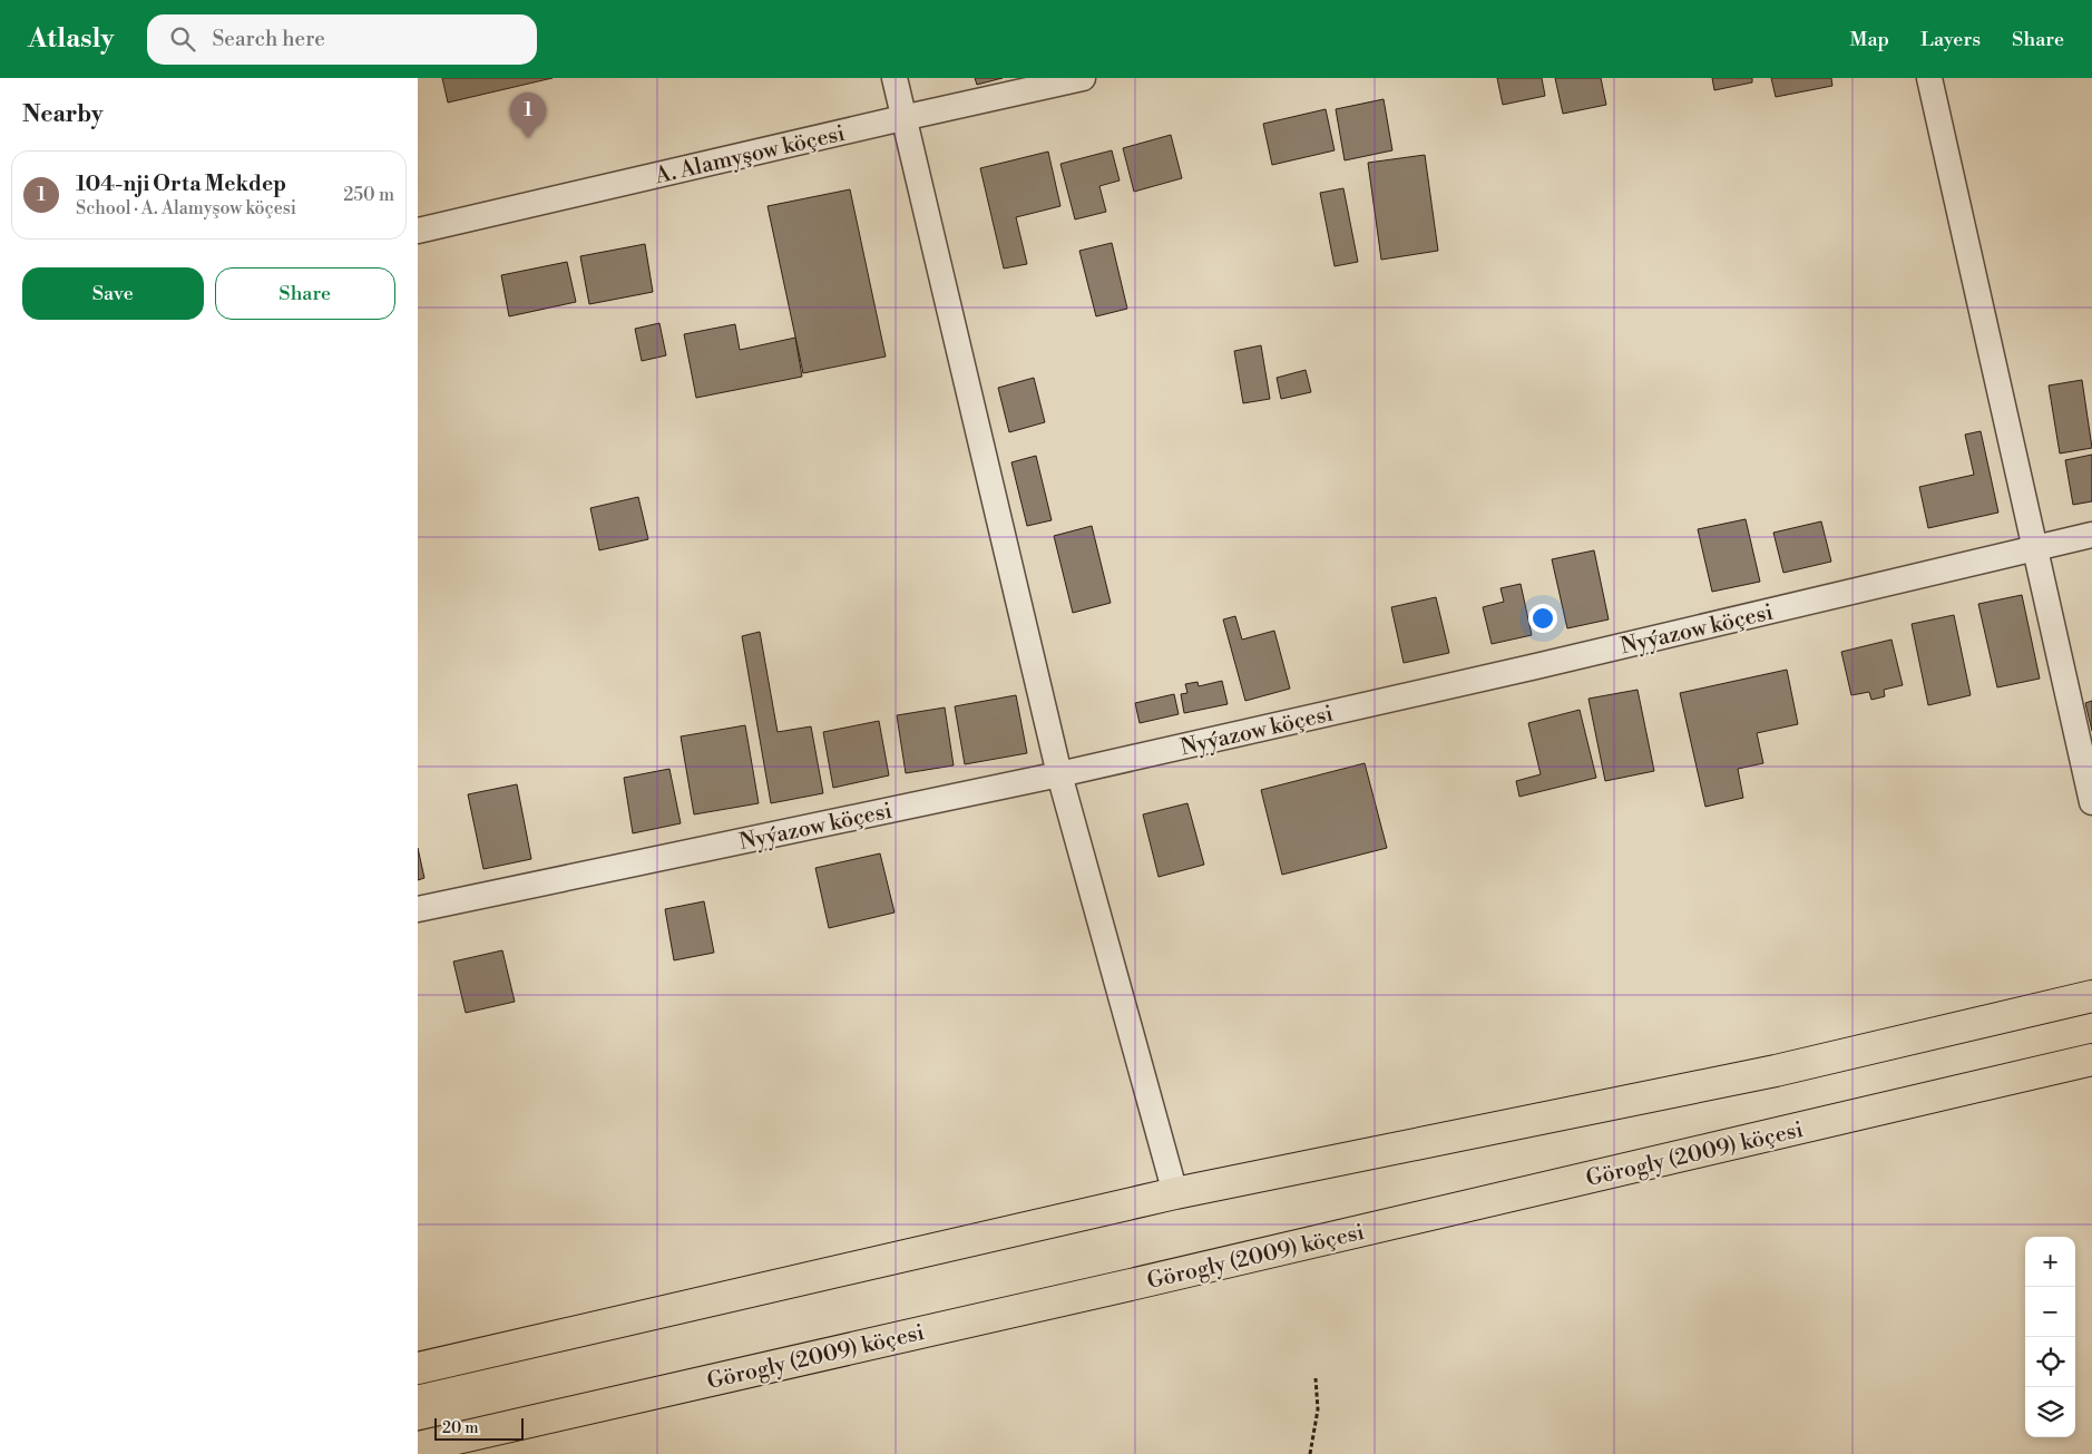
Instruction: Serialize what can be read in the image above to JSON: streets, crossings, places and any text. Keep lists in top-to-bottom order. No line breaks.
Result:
{"streets":{"main road":["Görogly (2009) köçesi"],"street":["A. Alamyşow köçesi","Nyýazow köçesi"]},"scale_bar":"20 m","page":{"header":"Atlasly","search":"Search here","nav":["Map","Layers","Share"],"heading":"Nearby","pins":"1","list":[{"mark":"1","name":"104-nji Orta Mekdep","note":"School · A. Alamyşow köçesi","value":"250 m"}],"buttons":["Save","Share"],"map_buttons":["+","−"],"scale":"20 m"}}
